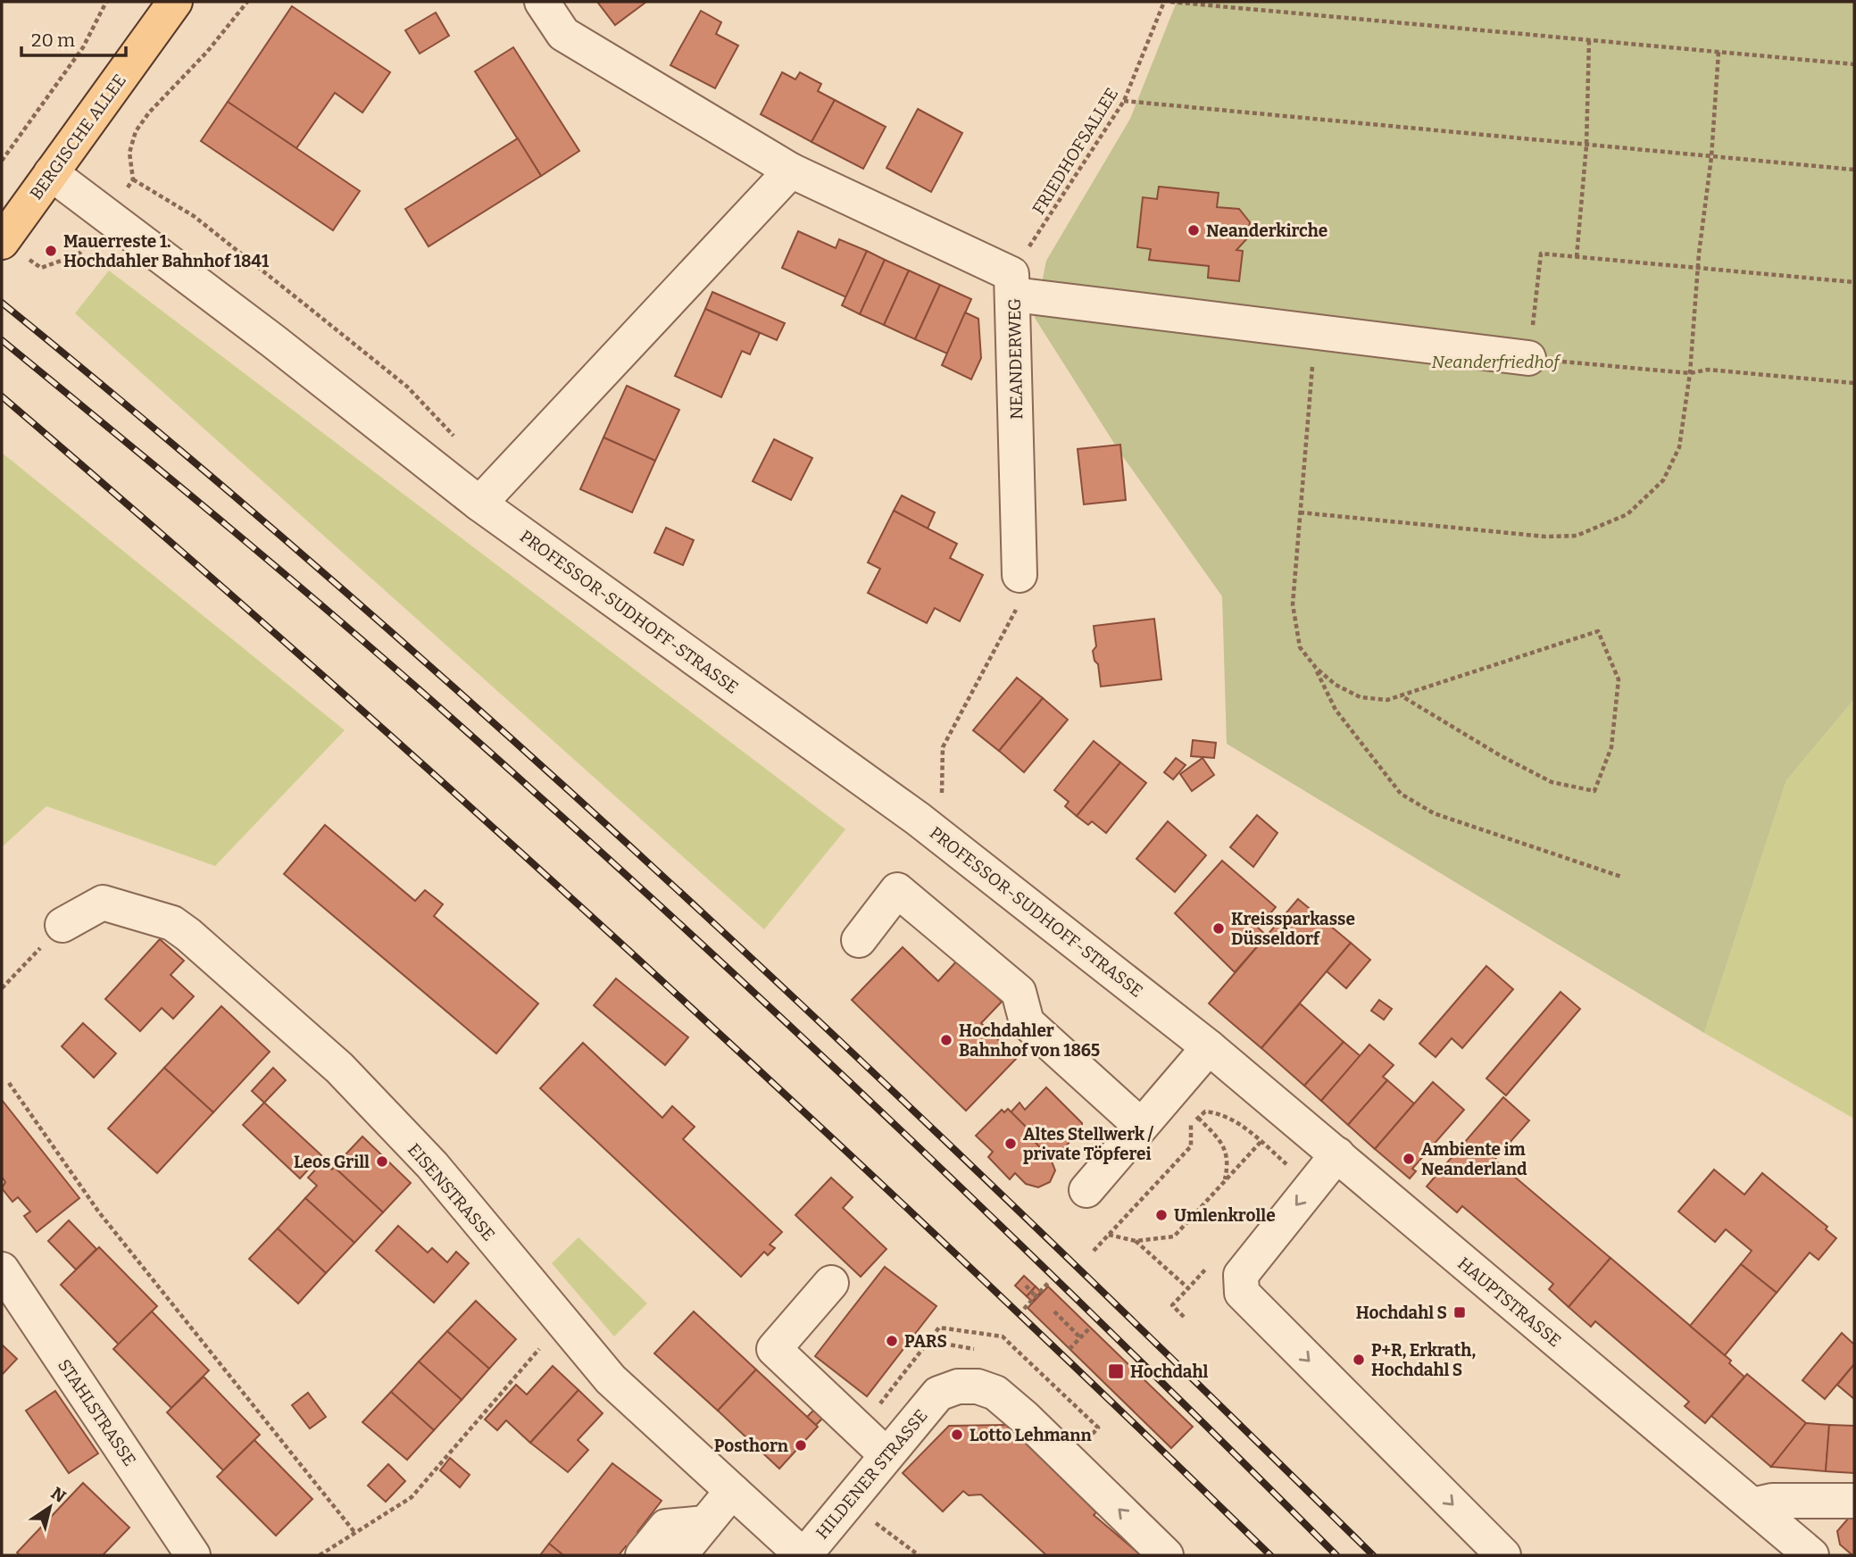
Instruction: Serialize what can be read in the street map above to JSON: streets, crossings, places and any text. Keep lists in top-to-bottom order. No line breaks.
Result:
{"streets":{"main road":["BERGISCHE ALLEE"],"street":["NEANDERWEG","PROFESSOR-SUDHOFF-STRASSE","EISENSTRASSE","HAUPTSTRASSE","STAHLSTRASSE","HILDENER STRASSE"],"path":["FRIEDHOFSALLEE"]},"crossings":[["BERGISCHE ALLEE","PROFESSOR-SUDHOFF-STRASSE"],["FRIEDHOFSALLEE","NEANDERWEG"],["PROFESSOR-SUDHOFF-STRASSE","HAUPTSTRASSE"],["EISENSTRASSE","HILDENER STRASSE"]],"parks":["Neanderfriedhof"],"places":{"other":["Neanderkirche","Mauerreste 1. Hochdahler Bahnhof 1841","Kreissparkasse Düsseldorf","Hochdahler Bahnhof von 1865","Altes Stellwerk / private Töpferei","Ambiente im Neanderland","Leos Grill","Umlenkrolle","PARS","P+R, Erkrath, Hochdahl S","Lotto Lehmann","Posthorn"],"transit":["Hochdahl S","Hochdahl"]},"scale_bar":"20 m","north":"top right"}
